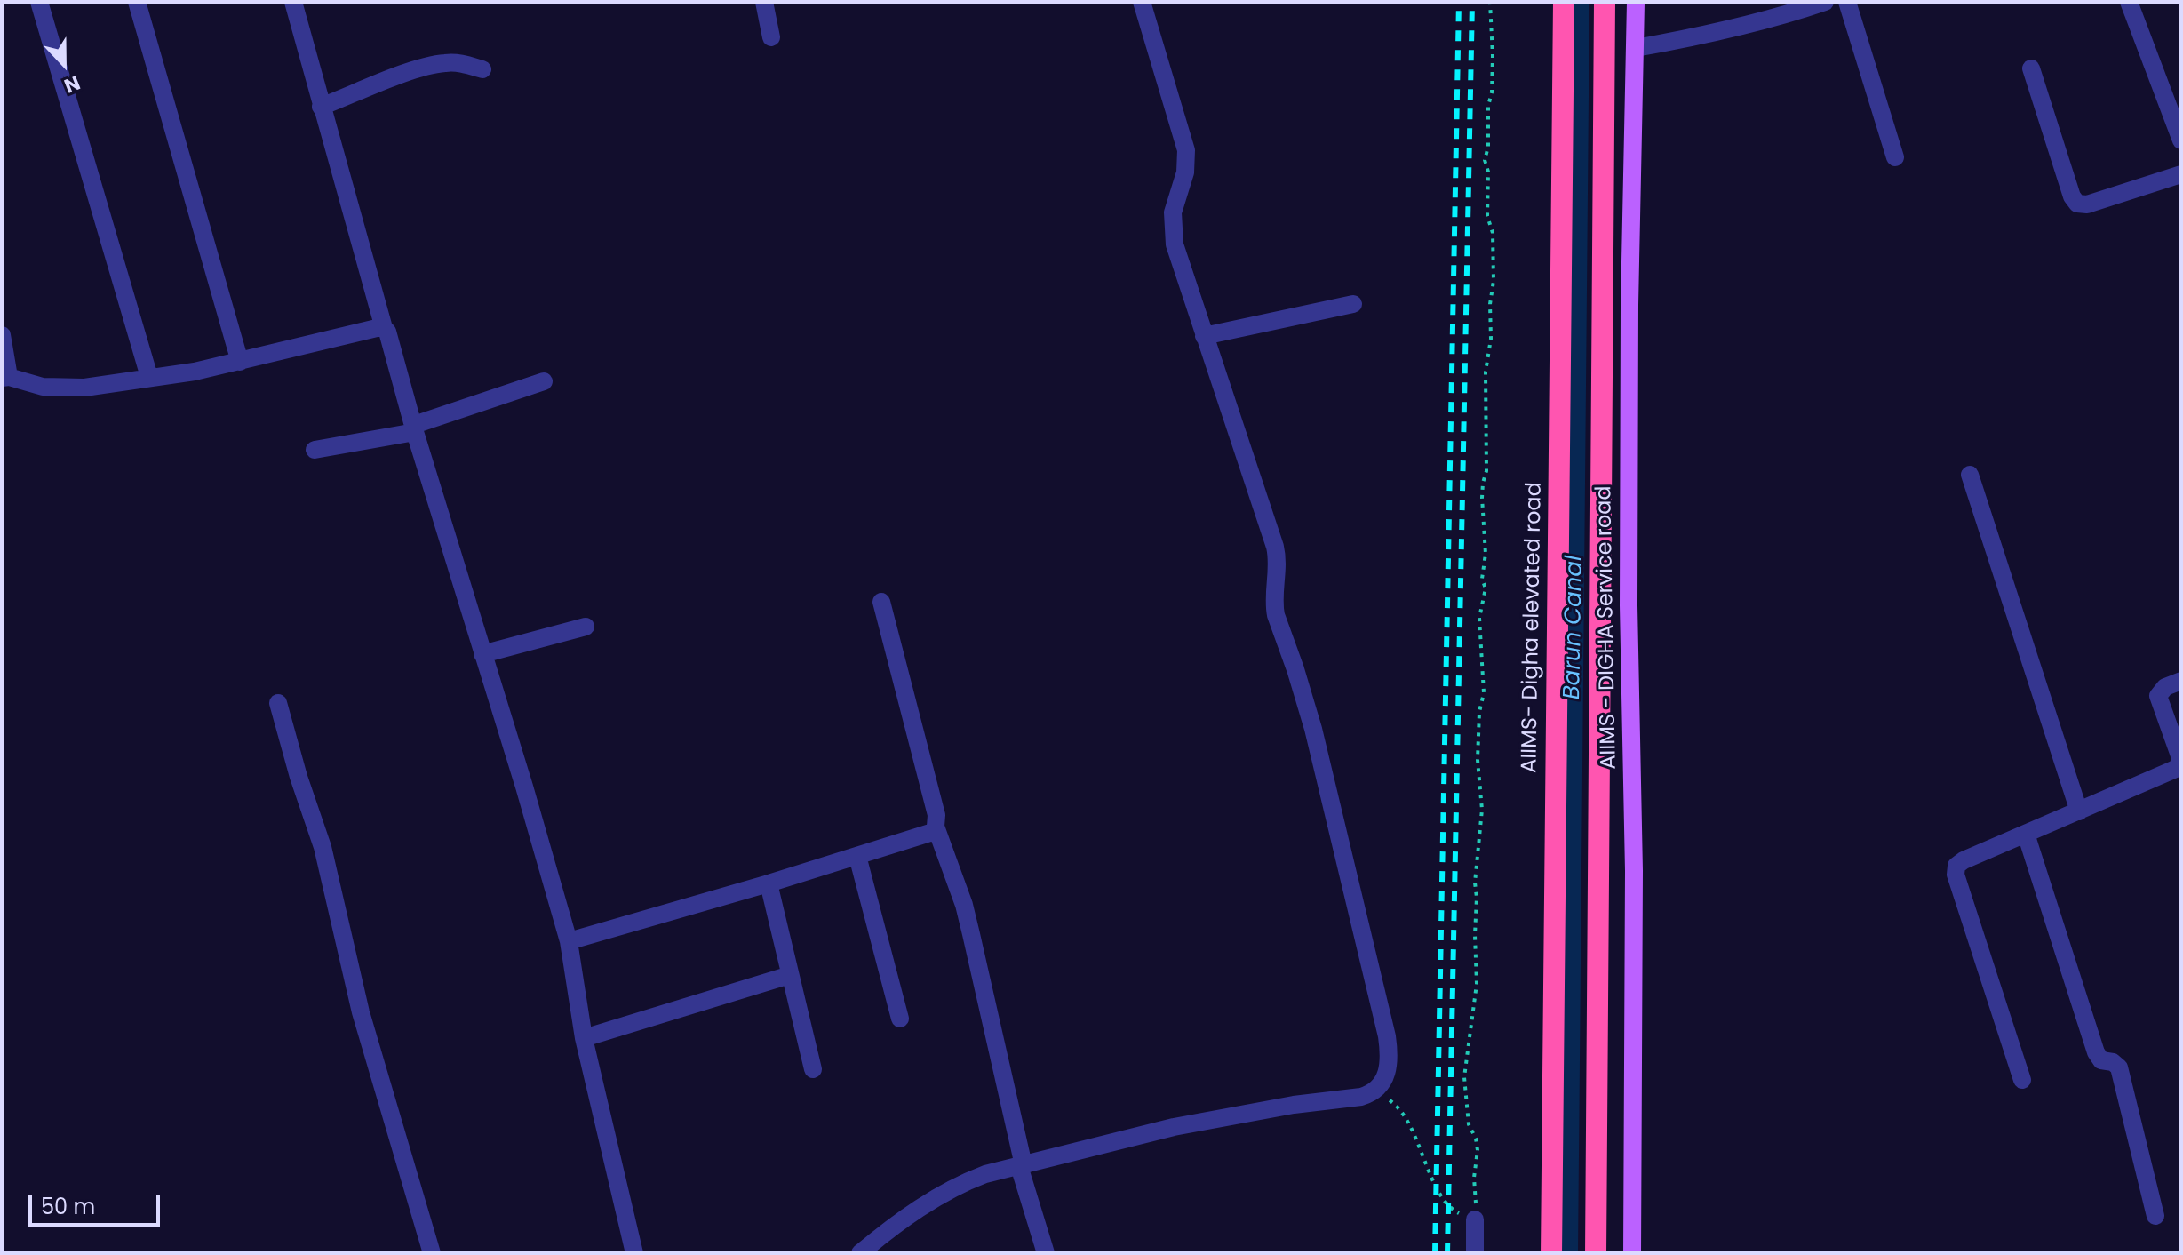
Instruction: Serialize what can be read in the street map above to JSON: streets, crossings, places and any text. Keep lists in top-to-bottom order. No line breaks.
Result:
{"streets":{"highway":["AIIMS- Digha elevated road"],"main road":["AIIMS - DIGHA Service road"]},"water":["Barun Canal"],"scale_bar":"50 m","north":"bottom"}
